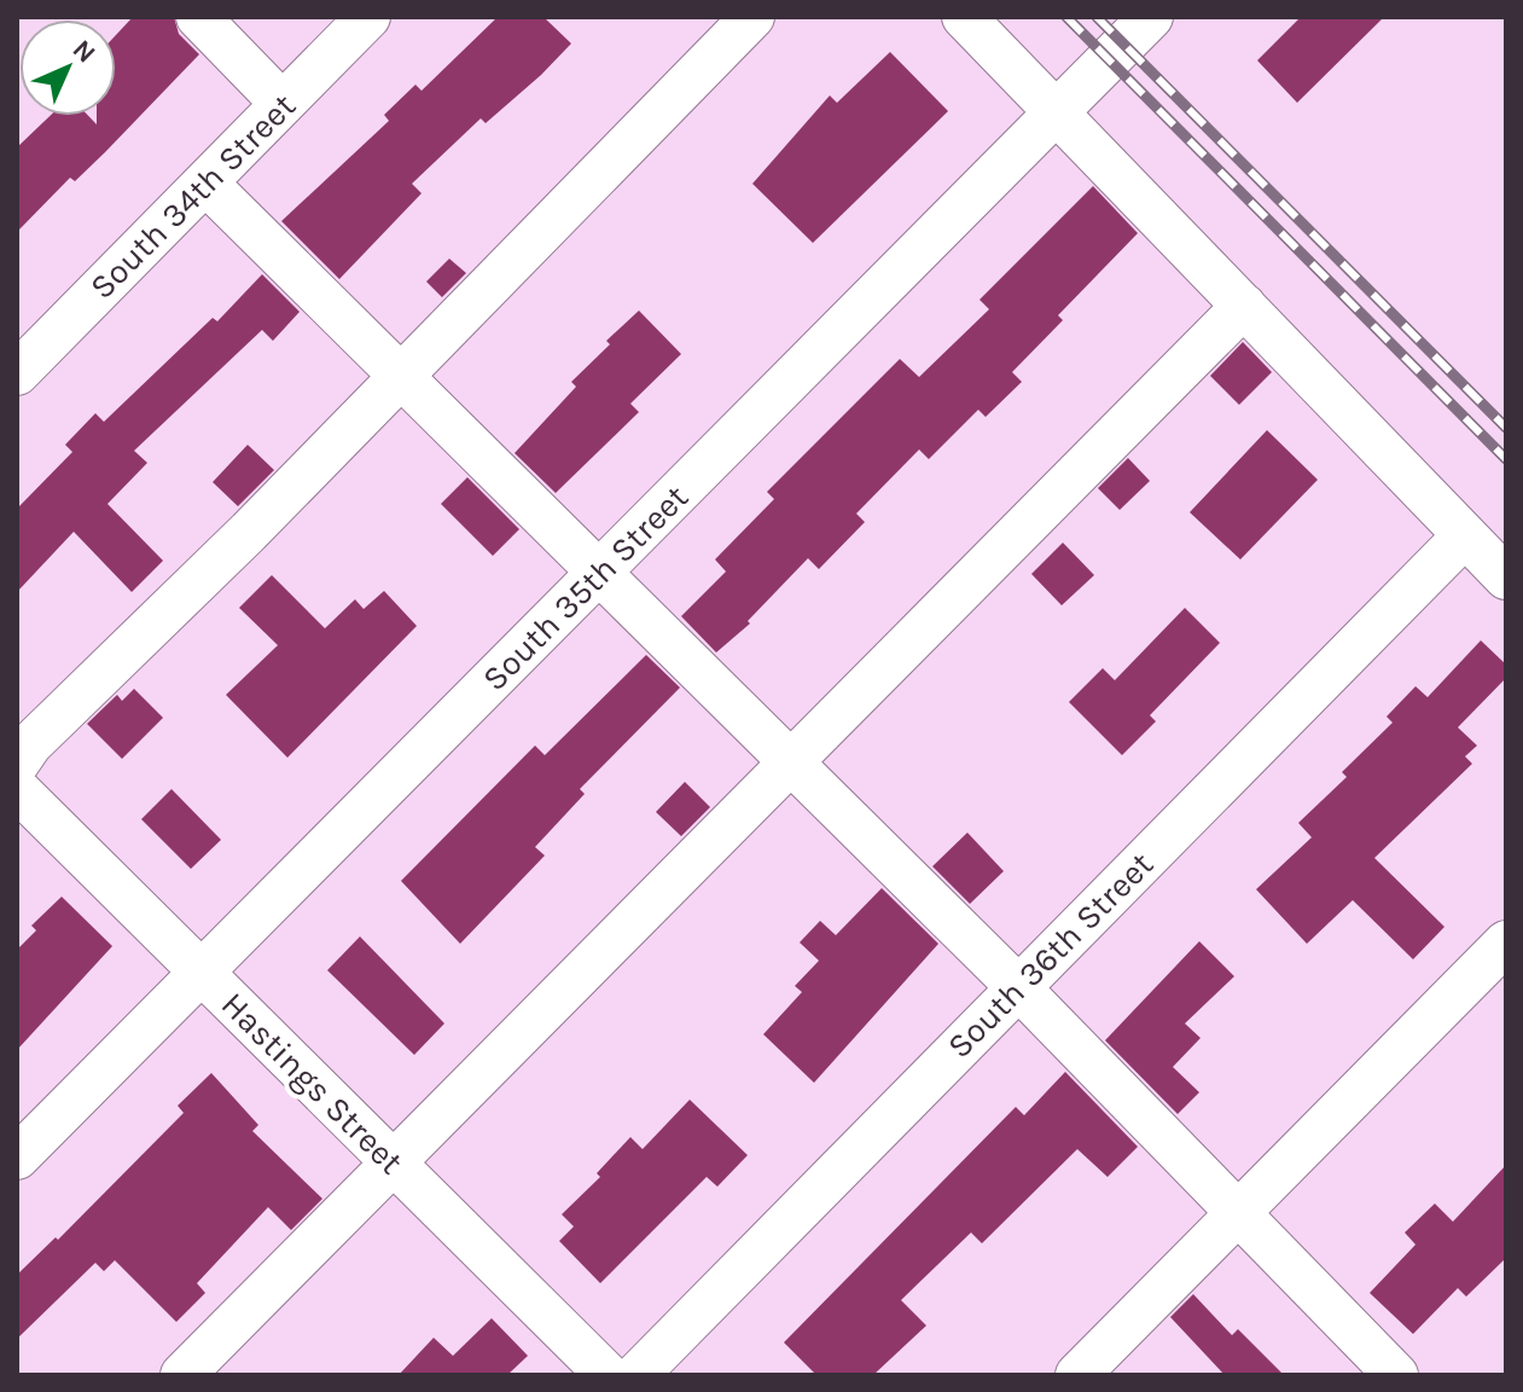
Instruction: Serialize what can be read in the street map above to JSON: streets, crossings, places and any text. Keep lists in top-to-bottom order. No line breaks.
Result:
{"streets":{"street":["South 34th Street","South 35th Street","South 36th Street","Hastings Street"]},"crossings":[["South 35th Street","Hastings Street"]],"north":"top right"}
